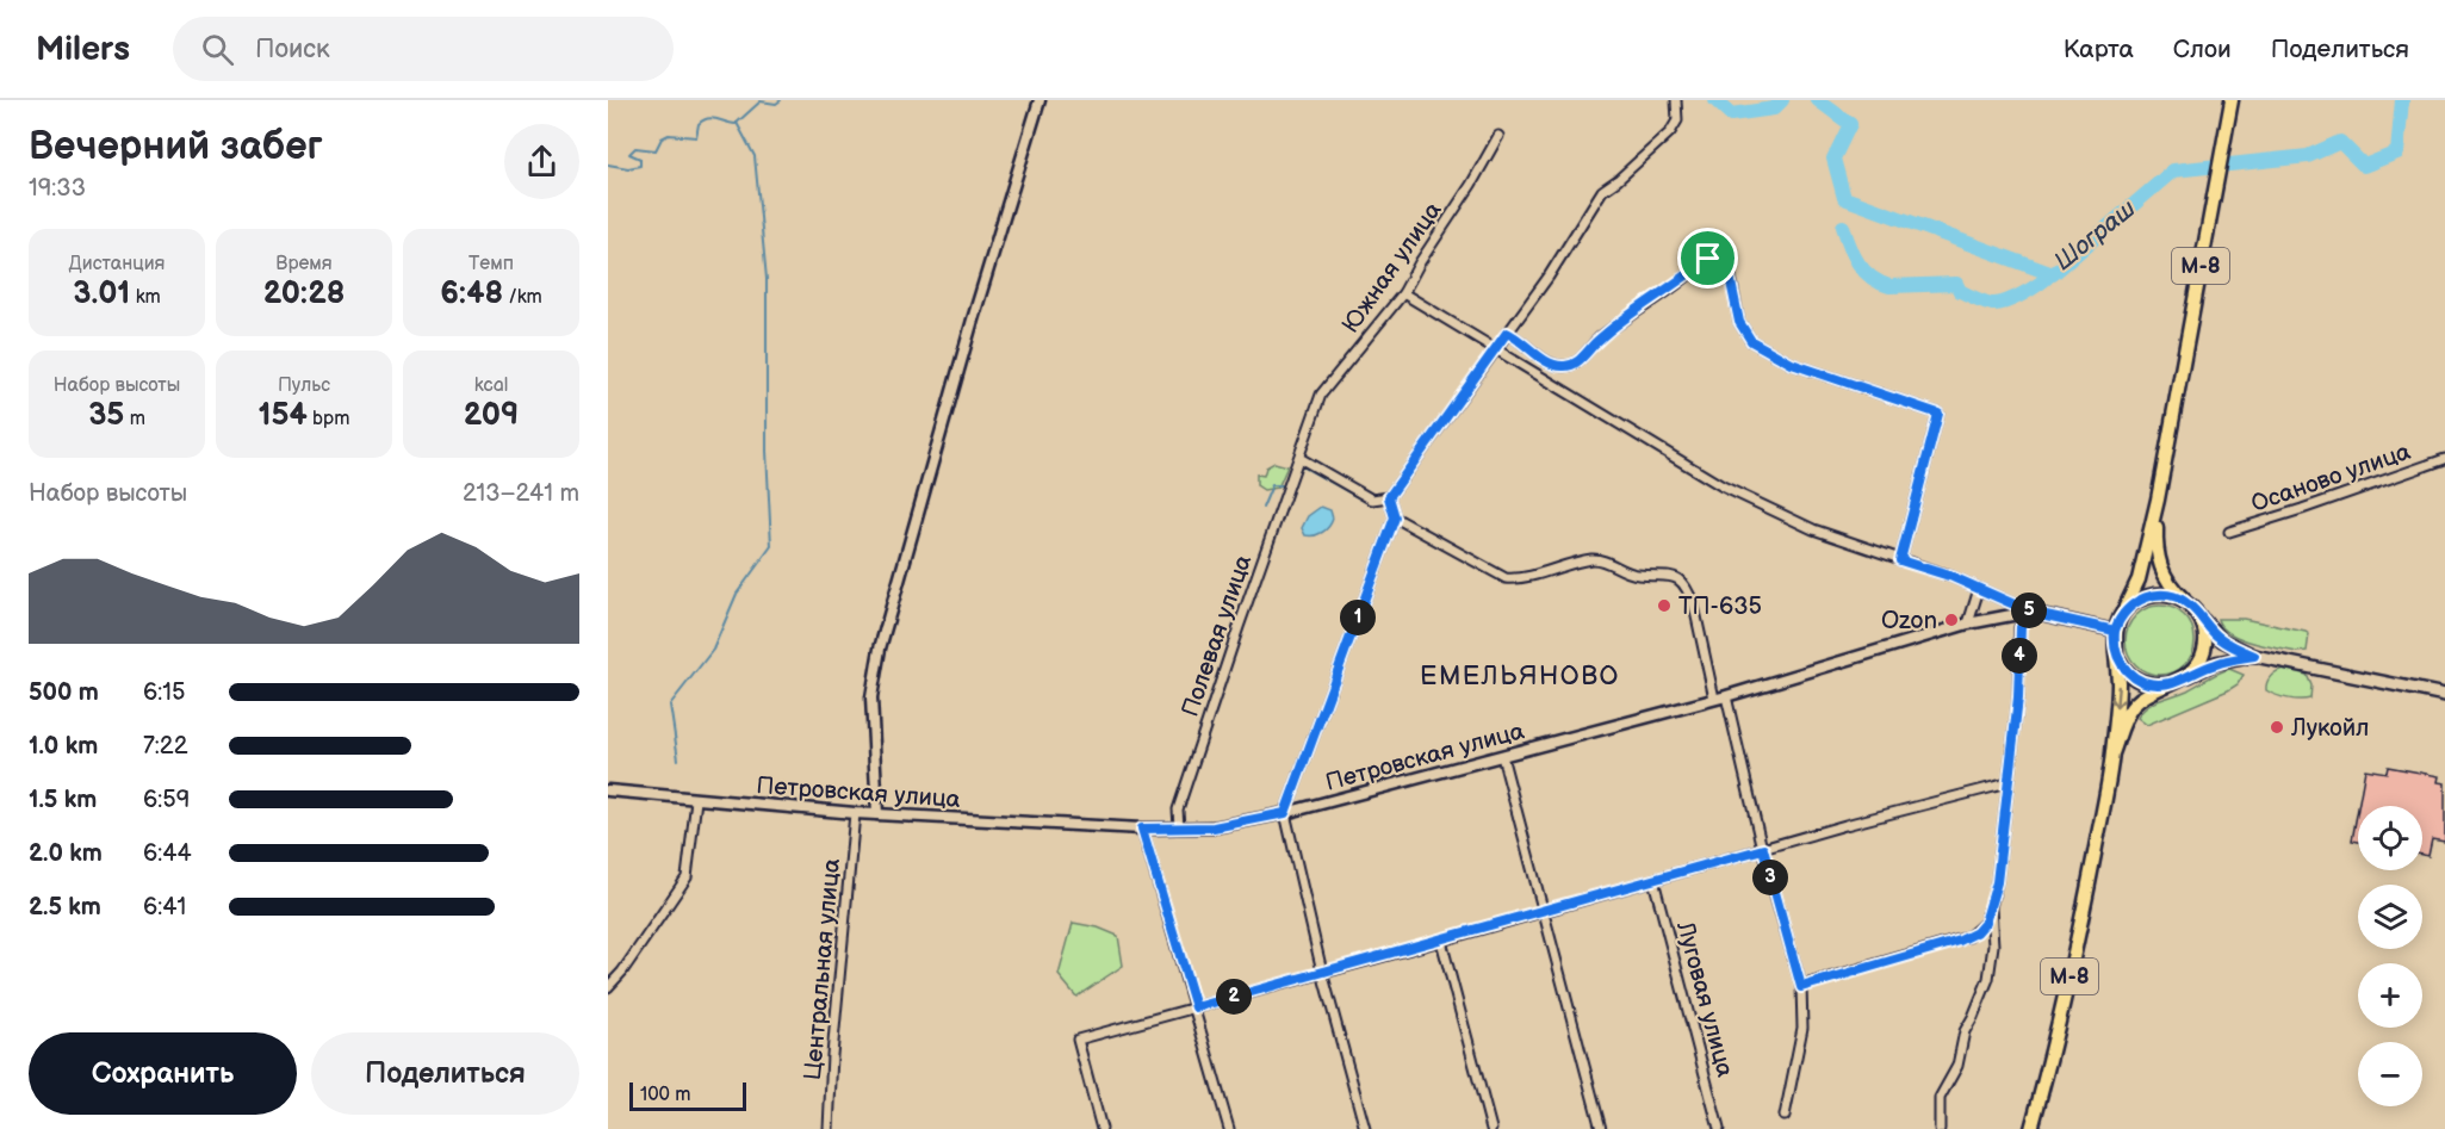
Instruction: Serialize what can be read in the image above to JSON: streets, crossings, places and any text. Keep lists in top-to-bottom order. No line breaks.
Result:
{"streets":{"main road":["М-8"],"street":["Южная улица","Осаново улица","Полевая улица","Петровская улица","Центральная улица","Луговая улица"]},"crossings":[["М-8","Петровская улица"],["Южная улица","Полевая улица"],["Полевая улица","Петровская улица"],["Петровская улица","Центральная улица"]],"districts":["ЕМЕЛЬЯНОВО"],"water":["Шограш"],"places":["ТП-635","Ozon","Лукойл"],"scale_bar":"100 m","page":{"header":"Milers","search":"Поиск","nav":["Карта","Слои","Поделиться"],"heading":["Вечерний забег","19:33"],"stats":[["Дистанция","3.01 km"],["Время","20:28"],["Темп","6:48 /km"],["Набор высоты","35 m"],["Пульс","154 bpm"],["kcal","209"]],"chart":["Набор высоты","213–241 m"],"pins":["5","1","4","3","2"],"list":[{"name":"500 m","note":"6:15"},{"name":"1.0 km","note":"7:22"},{"name":"1.5 km","note":"6:59"},{"name":"2.0 km","note":"6:44"},{"name":"2.5 km","note":"6:41"}],"map_buttons":["+","−"],"buttons":["Сохранить","Поделиться"],"scale":"100 m"}}
